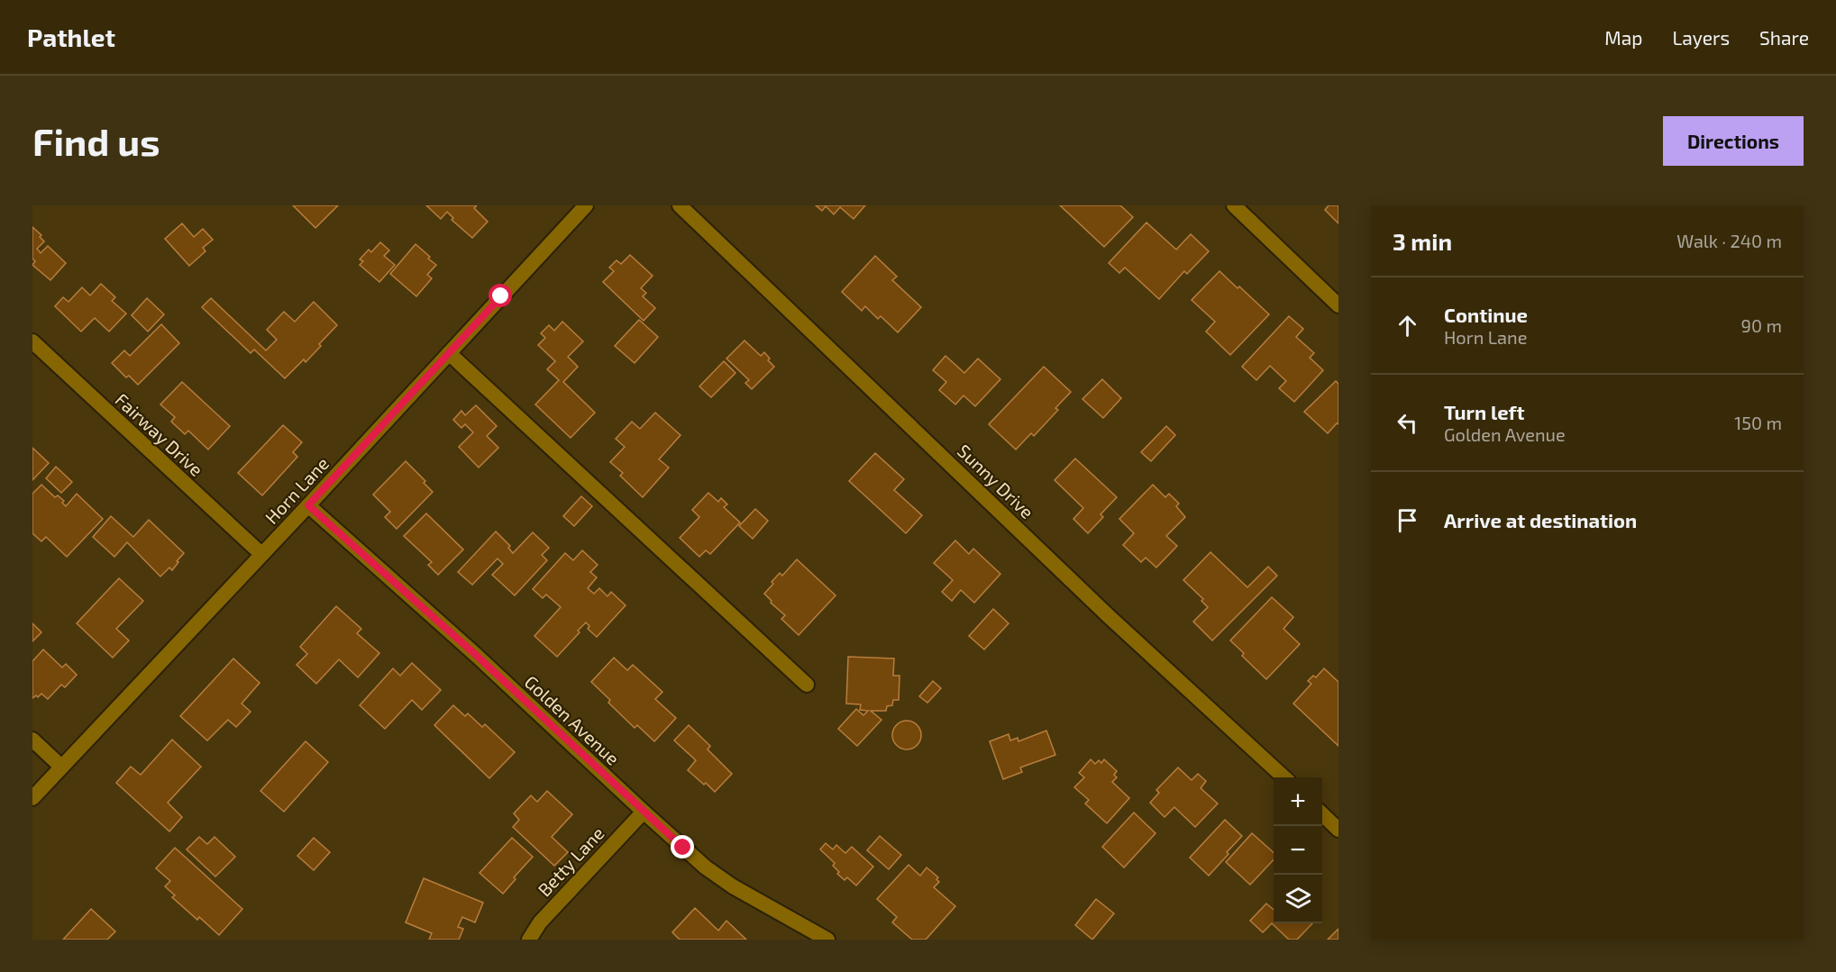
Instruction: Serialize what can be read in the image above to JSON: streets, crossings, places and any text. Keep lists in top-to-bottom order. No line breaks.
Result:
{"streets":{"street":["Fairway Drive","Sunny Drive","Horn Lane","Golden Avenue","Betty Lane"]},"crossings":[["Fairway Drive","Horn Lane"],["Horn Lane","Golden Avenue"],["Golden Avenue","Betty Lane"]],"page":{"header":"Pathlet","nav":["Map","Layers","Share"],"buttons":"Directions","title":"Find us","heading":["3 min","Walk · 240 m"],"list":[["Continue","Horn Lane","90 m"],["Turn left","Golden Avenue","150 m"],"Arrive at destination"],"map_buttons":["+","−"]}}
